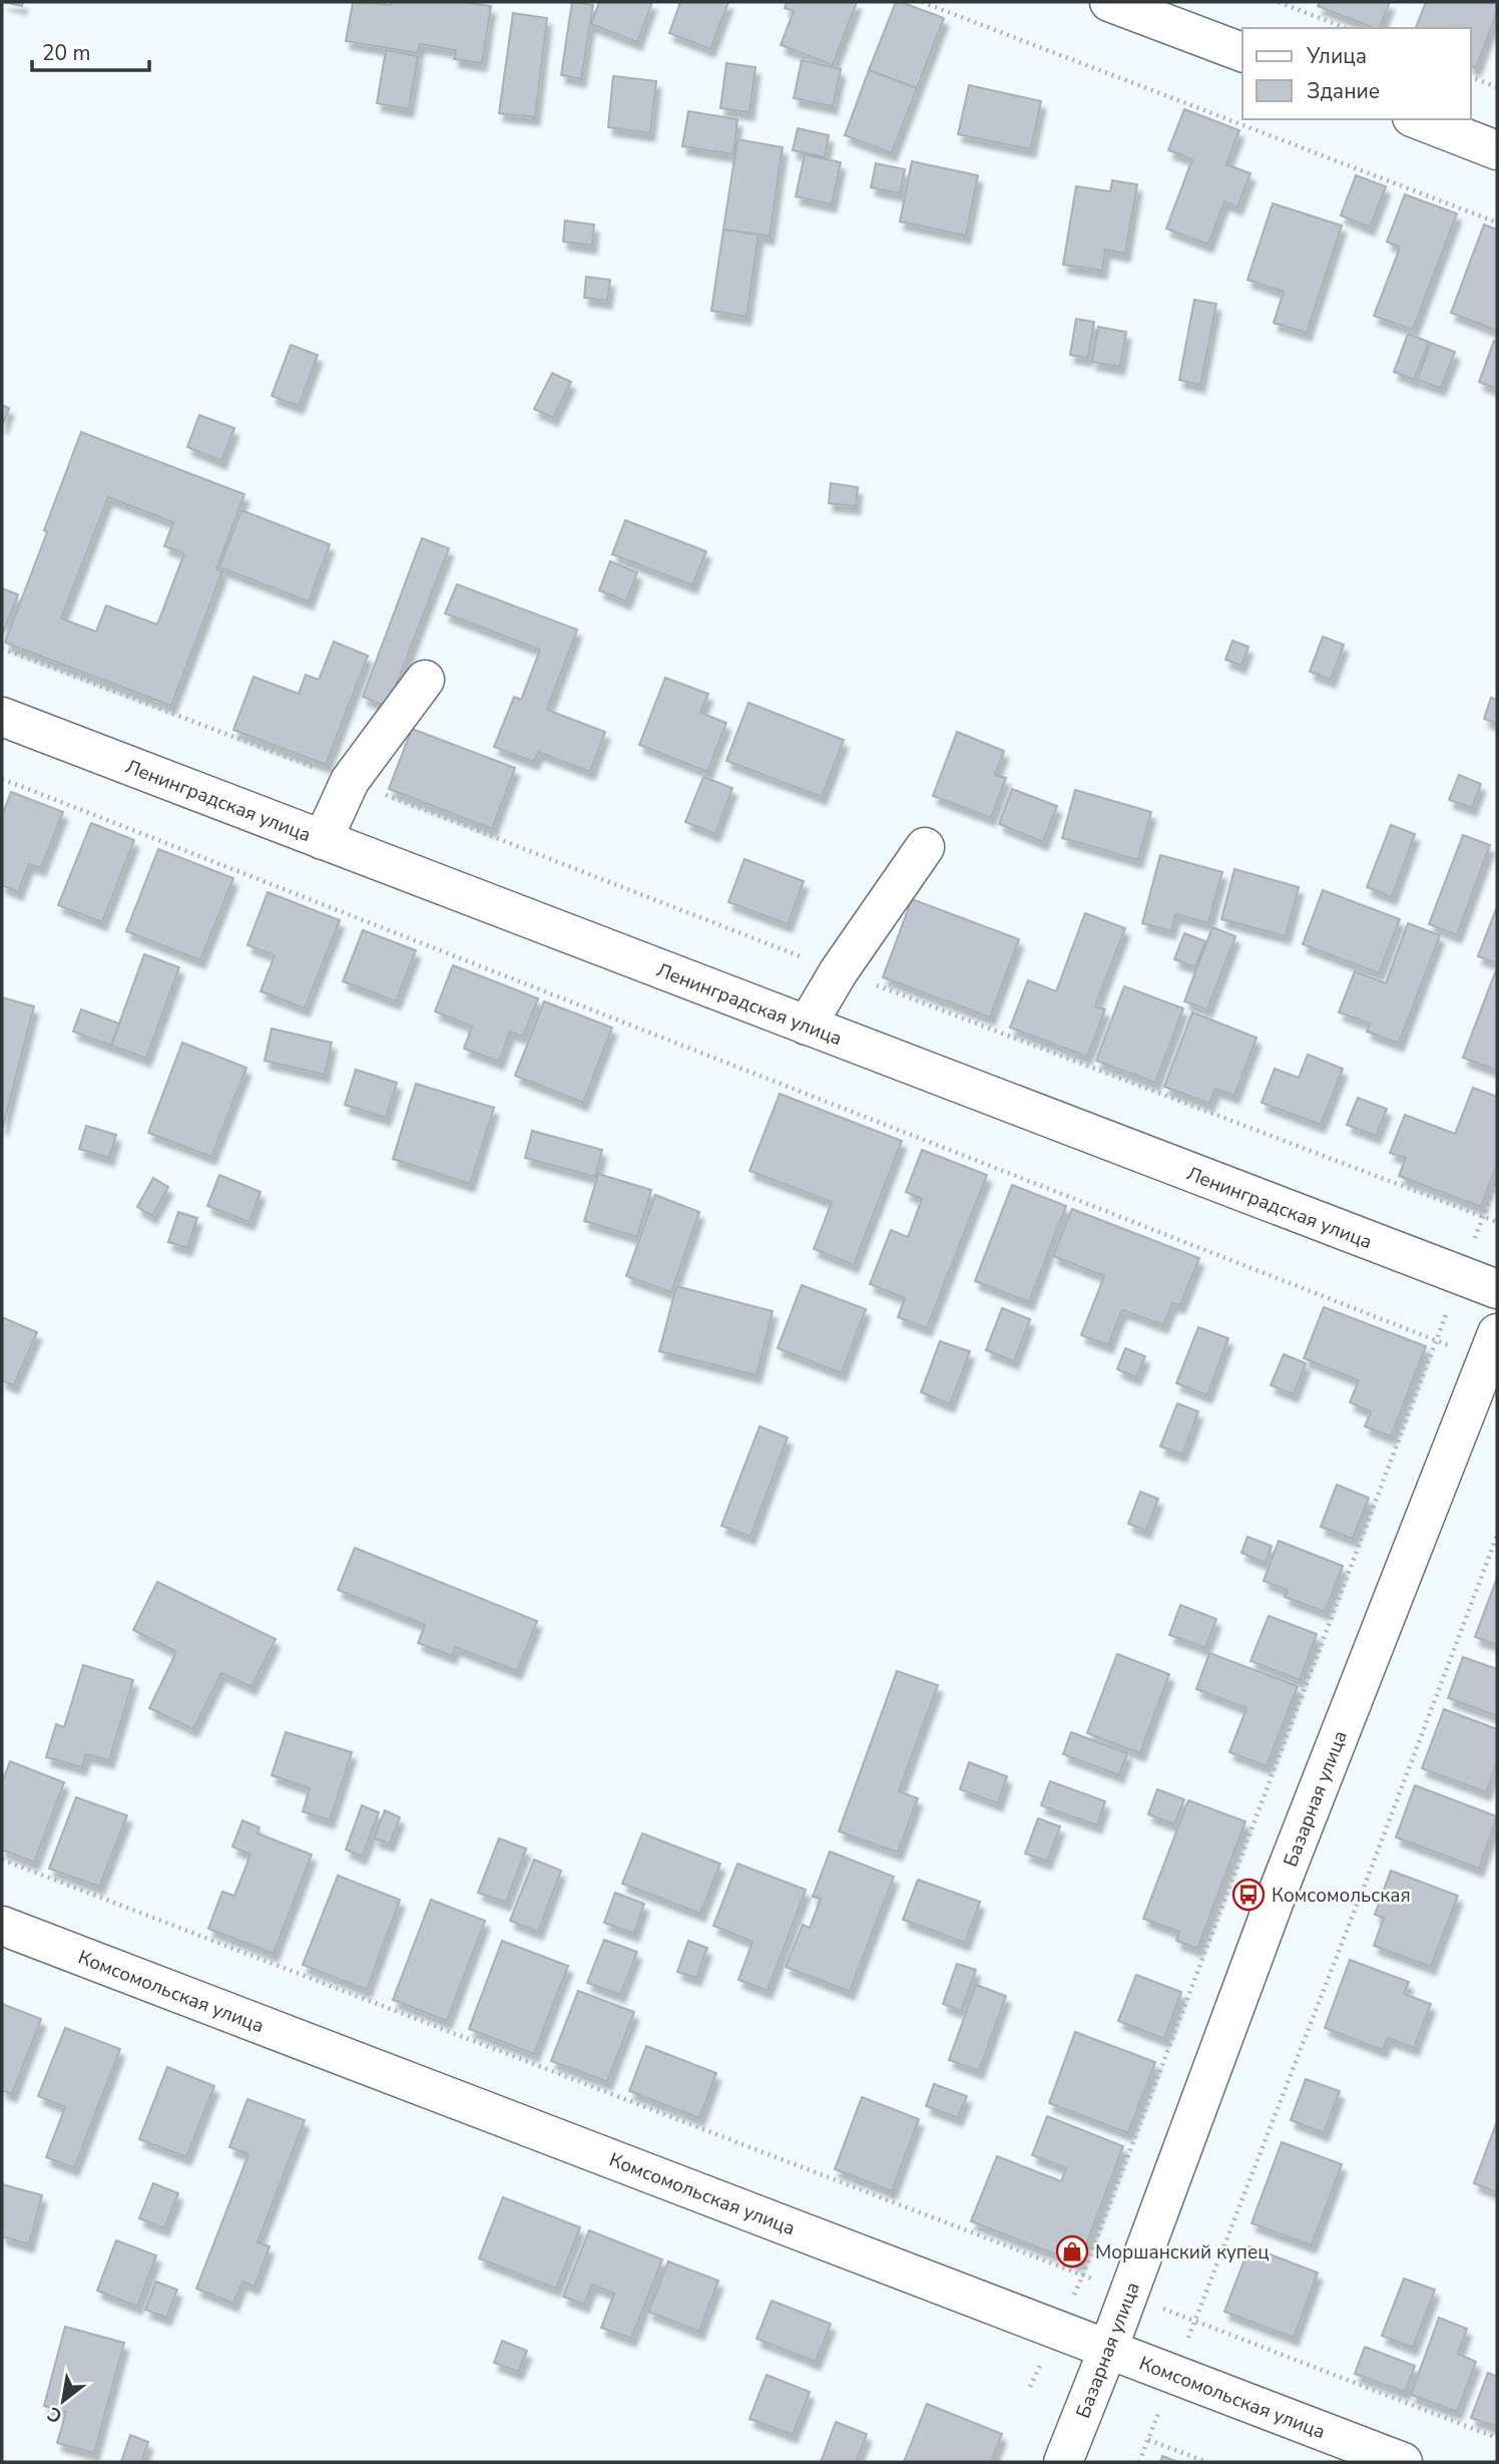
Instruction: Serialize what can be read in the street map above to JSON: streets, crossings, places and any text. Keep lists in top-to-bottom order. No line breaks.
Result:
{"streets":{"street":["Ленинградская улица","Базарная улица","Комсомольская улица"]},"crossings":[["Базарная улица","Комсомольская улица"]],"places":{"bus stop":["Комсомольская"],"shop":["Моршанский купец"]},"legend":["Улица","Здание"],"scale_bar":"20 m","north":"bottom left"}
